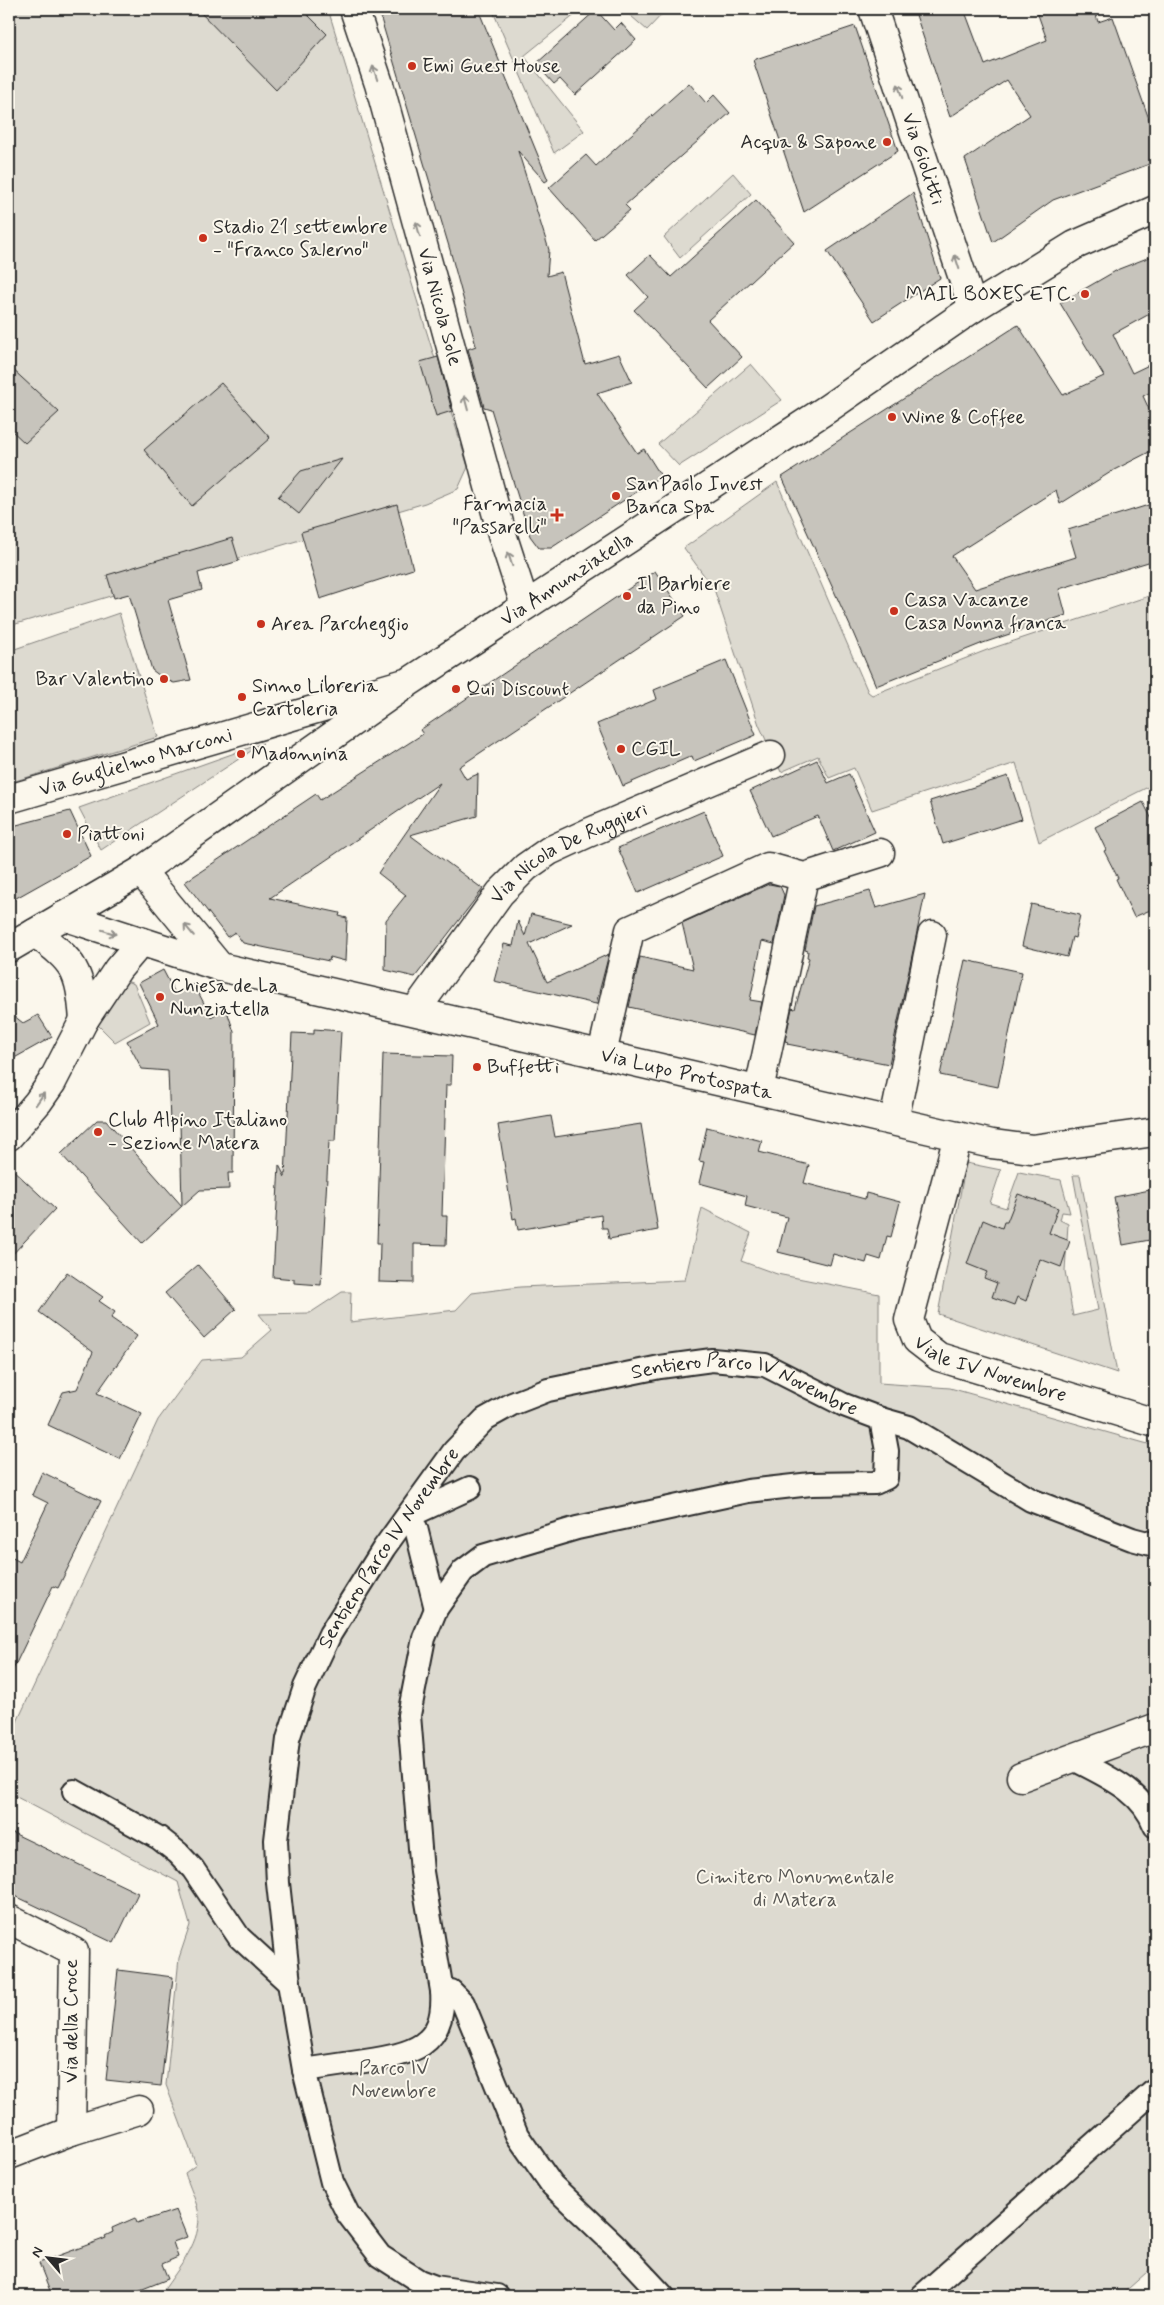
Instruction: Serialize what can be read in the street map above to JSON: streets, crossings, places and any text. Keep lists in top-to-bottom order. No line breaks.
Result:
{"streets":{"street":["Via Giolitti","Via Nicola Sole","Via Annunziatella","Via Guglielmo Marconi","Via Nicola De Ruggieri","Via Lupo Protospata","Viale IV Novembre","Sentiero Parco IV Novembre","Via della Croce"]},"crossings":[["Via Giolitti","Via Annunziatella"],["Via Nicola Sole","Via Annunziatella"],["Via Annunziatella","Via Guglielmo Marconi"],["Via Annunziatella","Via Lupo Protospata"],["Via Nicola De Ruggieri","Via Lupo Protospata"],["Via Lupo Protospata","Viale IV Novembre"]],"one_way":["Via Giolitti","Via Nicola Sole"],"parks":["Cimitero Monumentale di Matera","Parco IV Novembre"],"places":{"other":["Emi Guest House","Acqua & Sapone","Stadio 21 settembre - \"Franco Salerno\"","MAIL BOXES ETC.","Wine & Coffee","SanPaolo Invest Banca Spa","Il Barbiere da Pino","Casa Vacanze Casa Nonna franca","Area Parcheggio","Bar Valentino","Qui Discount","Sinno Libreria Cartoleria","CGIL","Madonnina","Piattoni","Chiesa de La Nunziatella","Buffetti","Club Alpino Italiano - Sezione Matera"],"health":["Farmacia \"Passarelli\""]},"north":"top left"}
